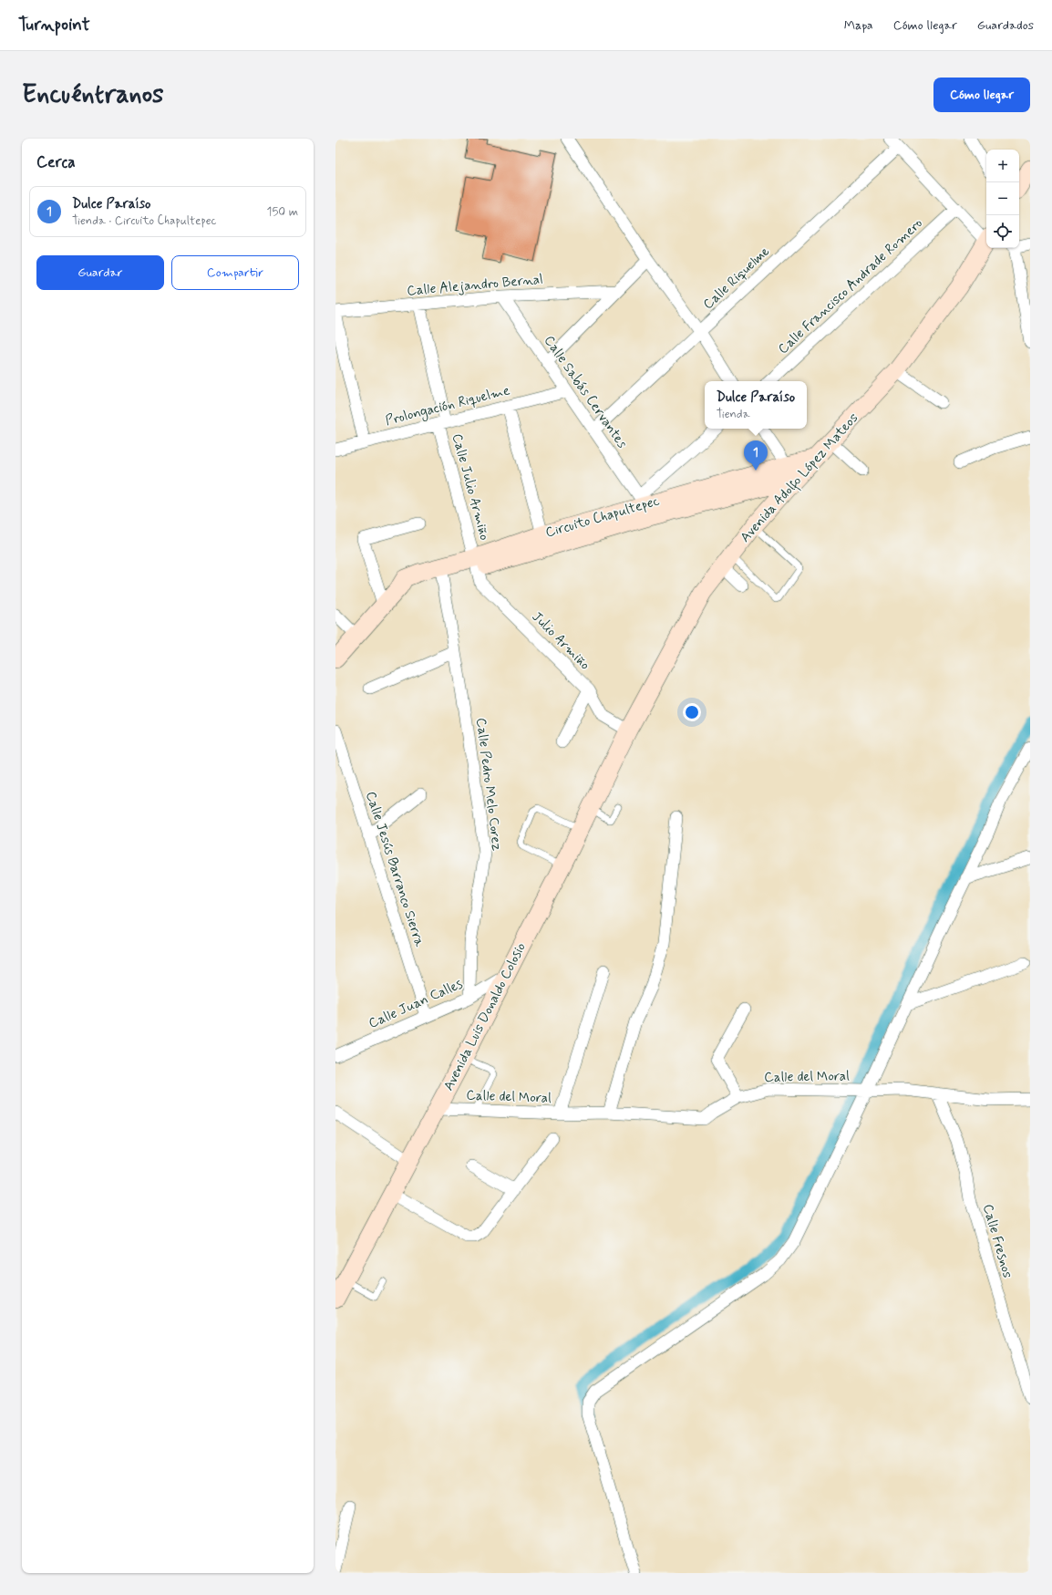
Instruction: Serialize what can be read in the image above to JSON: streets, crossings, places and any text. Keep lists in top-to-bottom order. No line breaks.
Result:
{"streets":{"main road":["Avenida Adolfo López Mateos","Circuito Chapultepec","Avenida Luis Donaldo Colosio"],"street":["Calle Riquelme","Calle Alejandro Bernal","Calle Francisco Andrade Romero","Calle Sabás Cervantes","Prolongación Riquelme","Calle Julio Armiño","Julio Armiño","Calle Pedro Melo Corez","Calle Jesús Barranco Sierra","Calle Juan Calles","Calle del Moral","Calle Fresnos"]},"crossings":[["Calle Riquelme","Calle Sabás Cervantes"],["Calle Alejandro Bernal","Calle Sabás Cervantes"],["Calle Alejandro Bernal","Calle Julio Armiño"],["Calle Sabás Cervantes","Prolongación Riquelme"],["Calle Sabás Cervantes","Circuito Chapultepec"],["Prolongación Riquelme","Calle Julio Armiño"],["Avenida Adolfo López Mateos","Circuito Chapultepec"],["Avenida Adolfo López Mateos","Julio Armiño"],["Avenida Adolfo López Mateos","Avenida Luis Donaldo Colosio"],["Calle Julio Armiño","Circuito Chapultepec"],["Calle Julio Armiño","Julio Armiño"],["Circuito Chapultepec","Julio Armiño"],["Circuito Chapultepec","Calle Pedro Melo Corez"],["Julio Armiño","Avenida Luis Donaldo Colosio"],["Calle Pedro Melo Corez","Calle Juan Calles"],["Calle Jesús Barranco Sierra","Calle Juan Calles"],["Calle Juan Calles","Avenida Luis Donaldo Colosio"],["Avenida Luis Donaldo Colosio","Calle del Moral"],["Calle del Moral","Calle Fresnos"]],"page":{"header":"Turnpoint","nav":["Mapa","Cómo llegar","Guardados"],"buttons":["Cómo llegar",["Guardar","Compartir"]],"title":"Encuéntranos","heading":"Cerca","map_buttons":["+","−"],"list":[{"mark":"1","name":"Dulce Paraíso","note":"Tienda · Circuito Chapultepec","value":"150 m"}],"popup":["Dulce Paraíso","Tienda"],"pins":"1"}}
